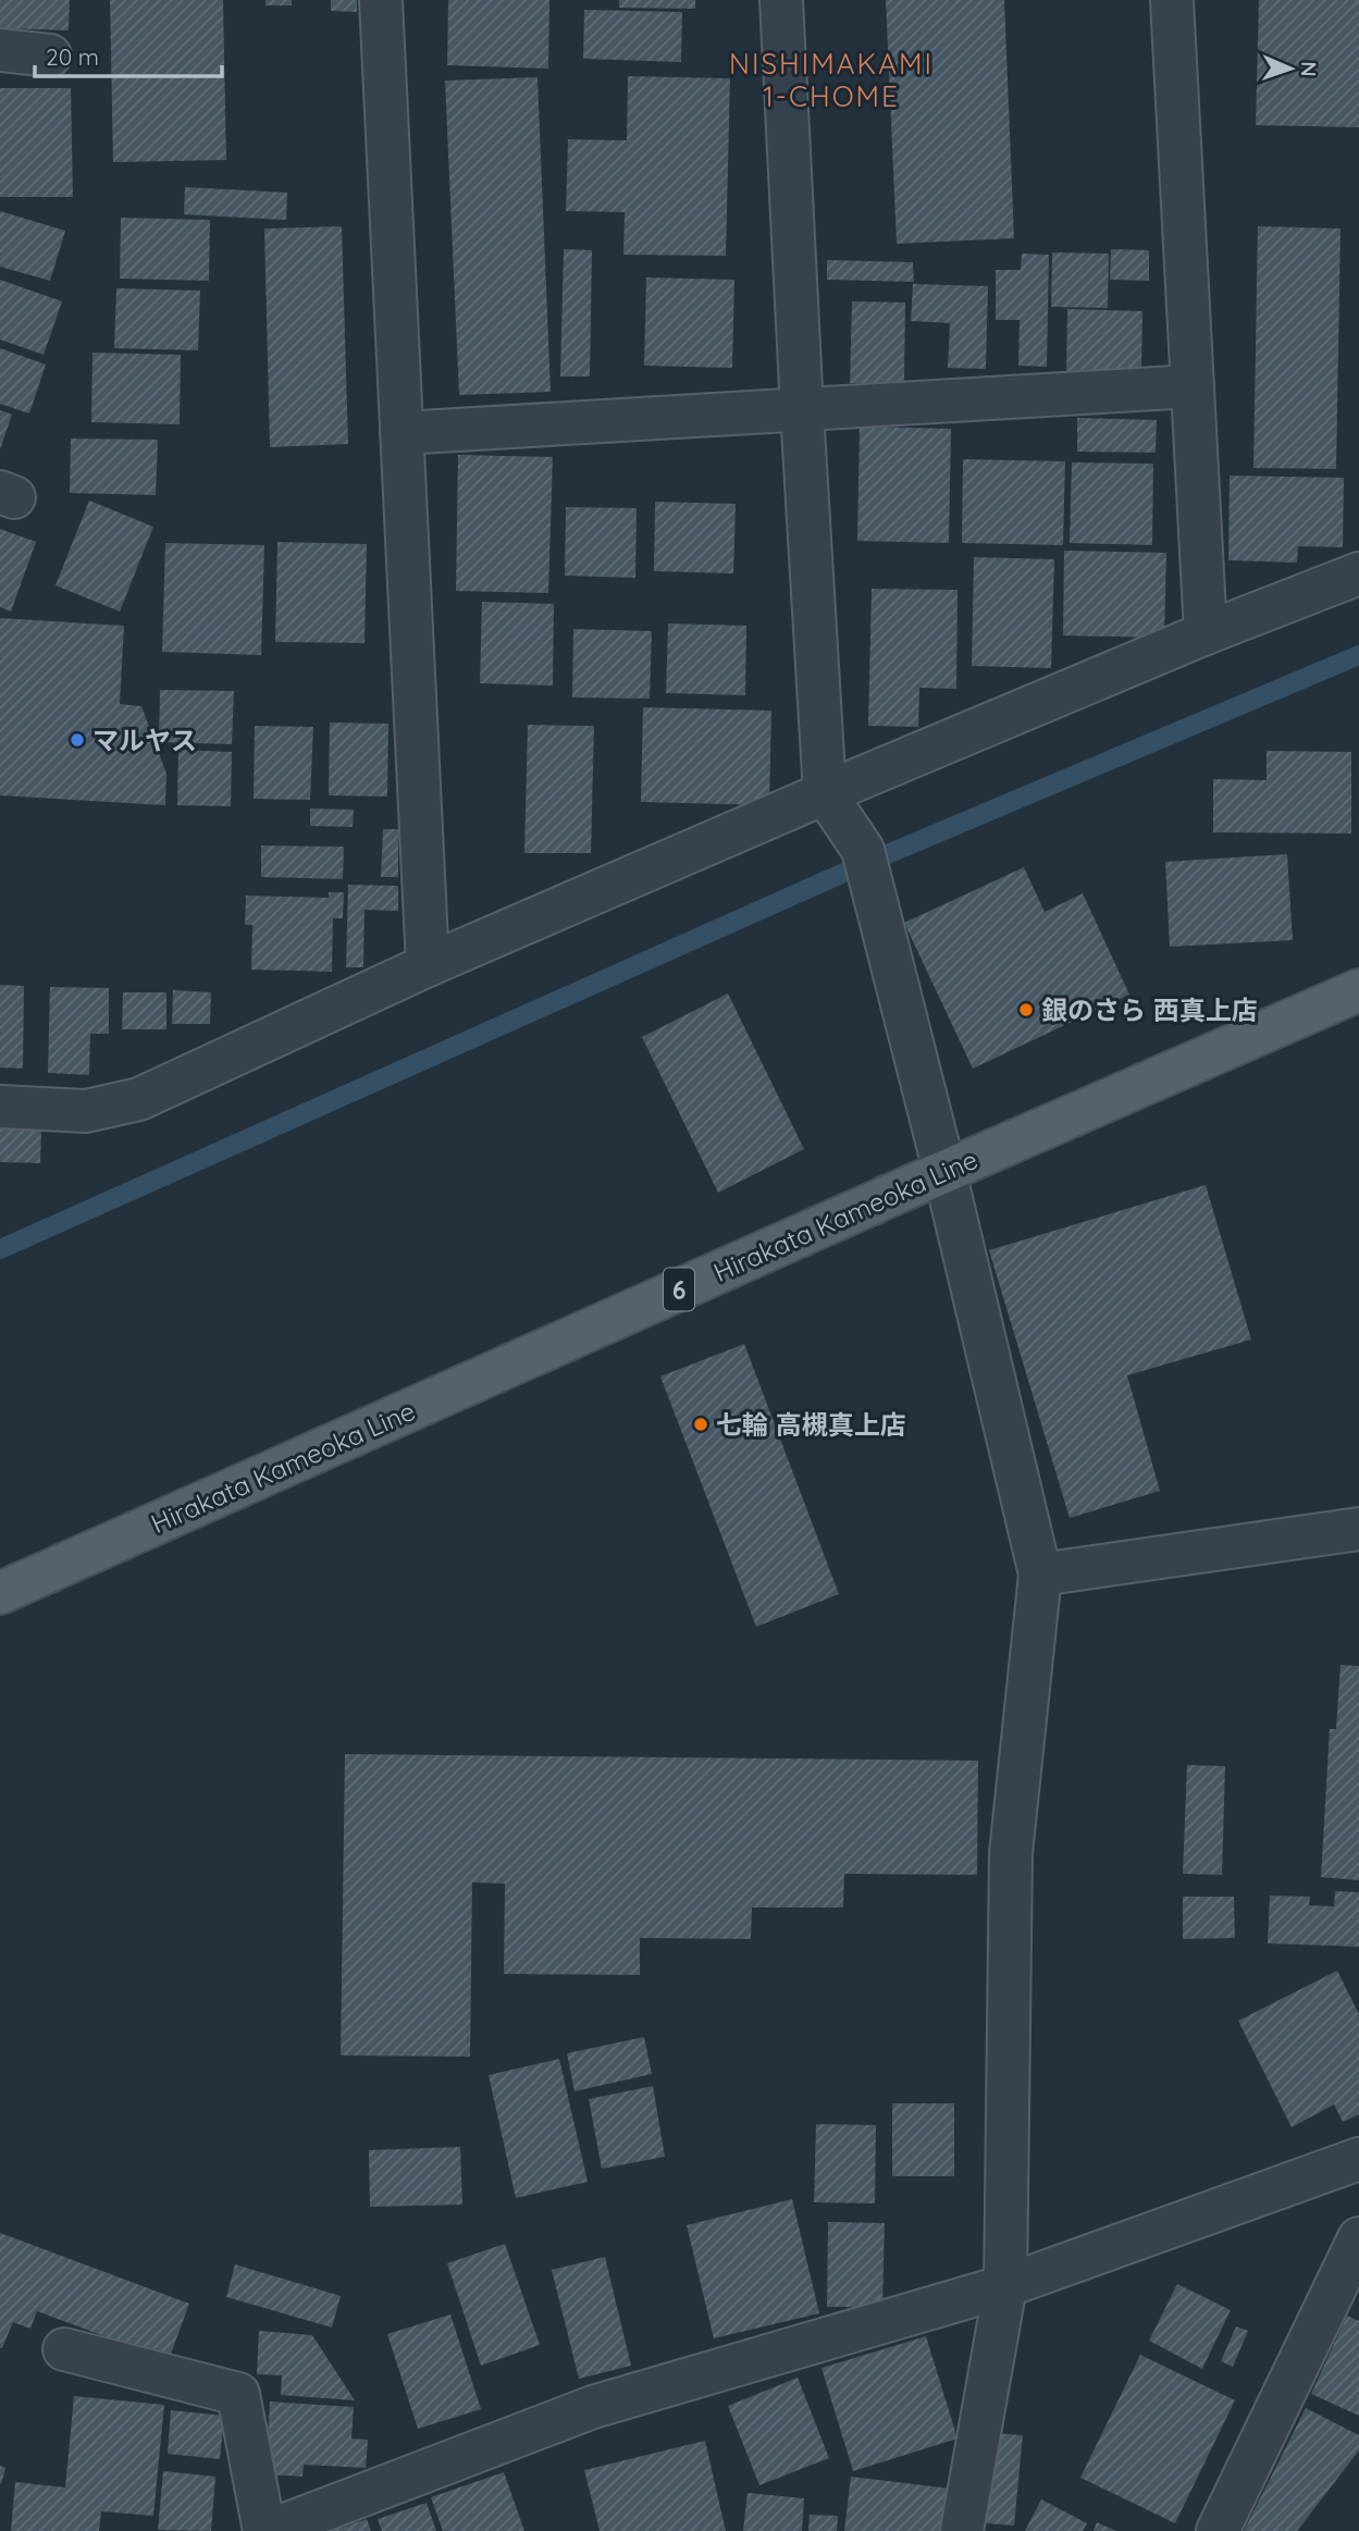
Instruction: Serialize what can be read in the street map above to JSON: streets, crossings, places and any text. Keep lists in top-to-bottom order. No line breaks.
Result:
{"streets":{"main road":["Hirakata Kameoka Line","6"]},"districts":["NISHIMAKAMI 1-CHOME"],"places":["マルヤス","銀のさら 西真上店","七輪 高槻真上店"],"scale_bar":"20 m","north":"right"}
